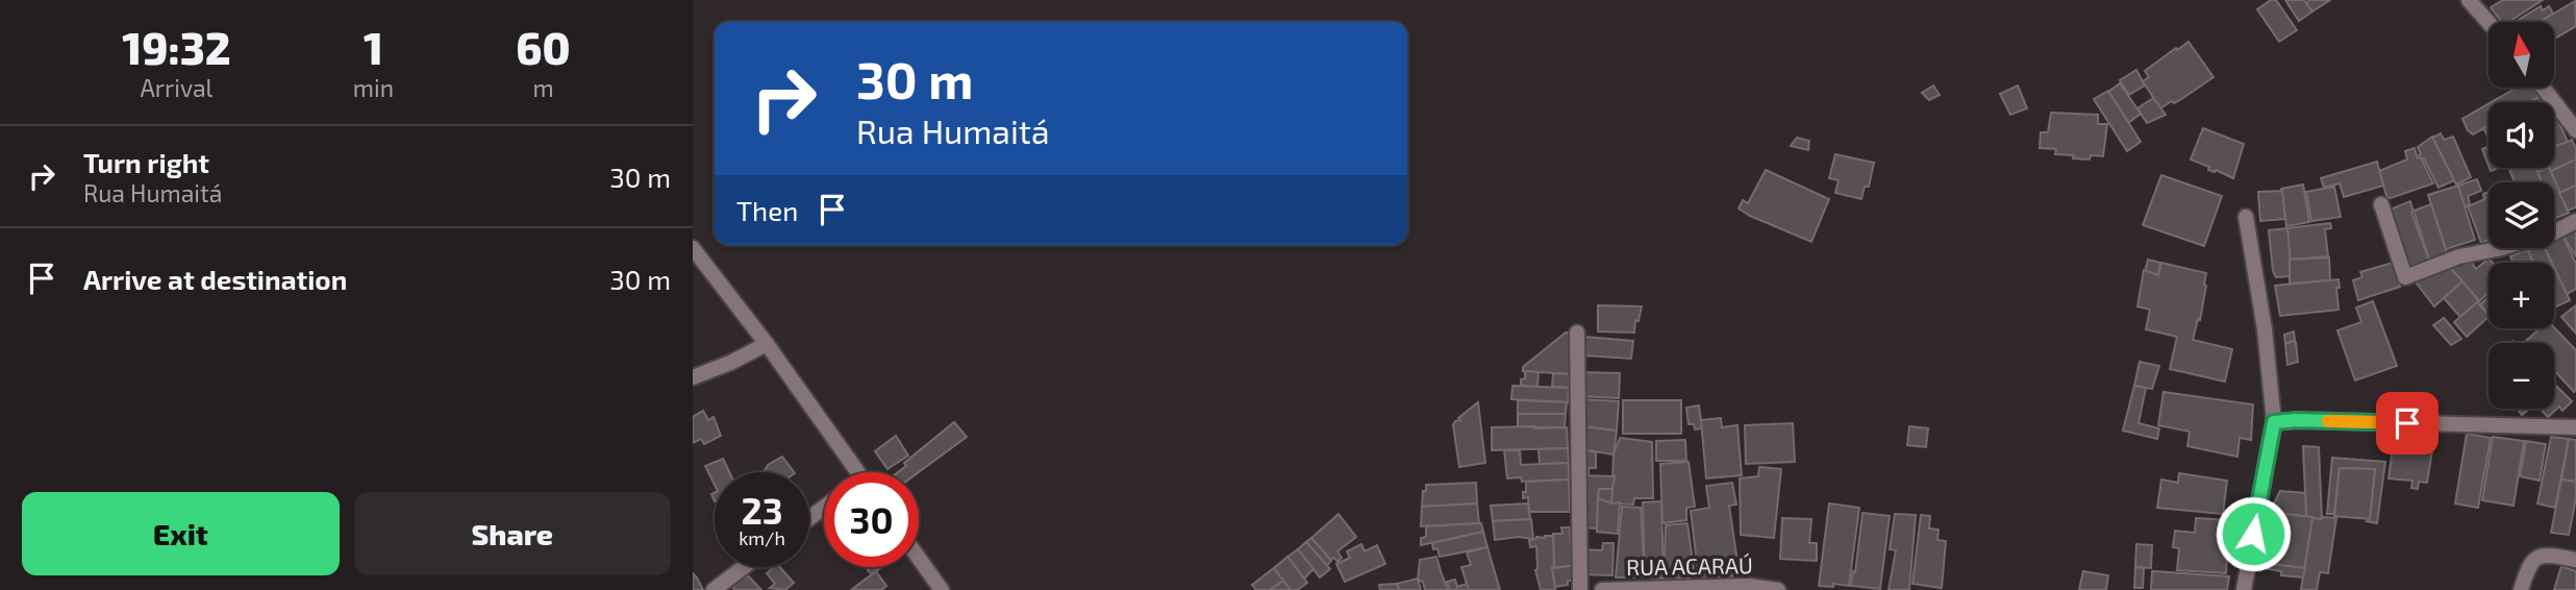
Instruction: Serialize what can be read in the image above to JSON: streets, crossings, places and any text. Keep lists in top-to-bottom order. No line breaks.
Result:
{"streets":{"street":["RUA ACARAÚ"]},"north":"top","page":{"eta":["19:32","Arrival","1","min","60","m"],"map_buttons":["+","−"],"turn":["30 m","Rua Humaitá"],"list":[{"name":"Turn right","note":"Rua Humaitá","value":"30 m"},{"name":"Arrive at destination","value":"30 m"}],"then":"Then","speed":"23 km/h","limit":"30","buttons":["Exit","Share"]}}
